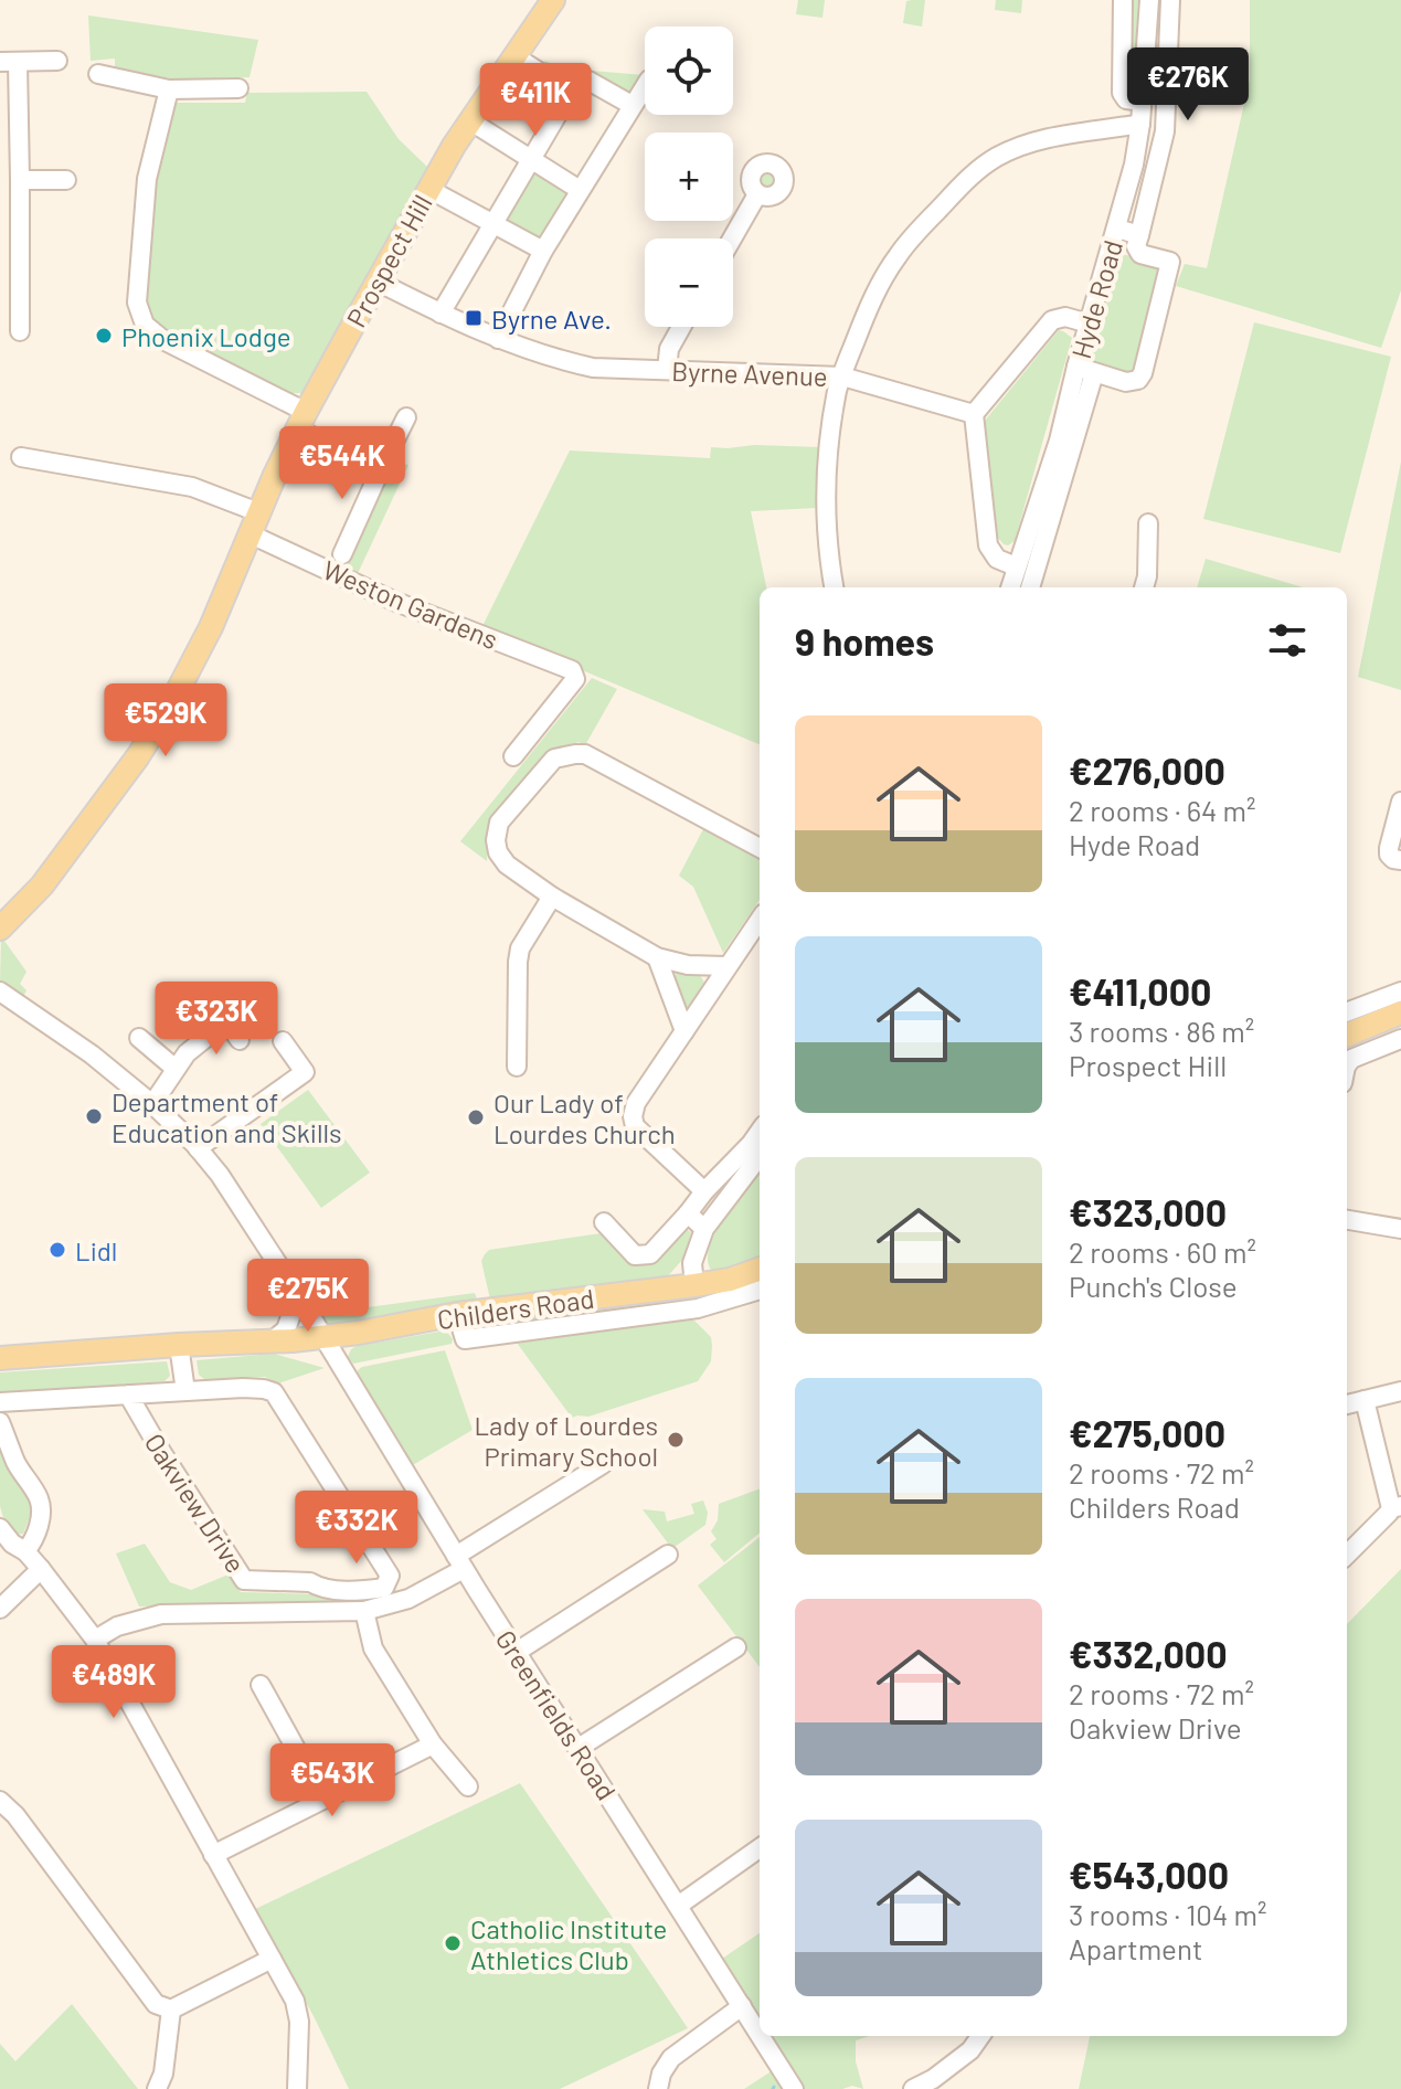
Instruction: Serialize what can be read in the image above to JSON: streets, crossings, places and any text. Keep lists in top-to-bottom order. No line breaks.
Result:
{"streets":{"main road":["Prospect Hill","Childers Road"],"street":["Hyde Road","Byrne Avenue","Weston Gardens","Oakview Drive","Greenfields Road"]},"crossings":[["Prospect Hill","Byrne Avenue"],["Prospect Hill","Weston Gardens"],["Childers Road","Greenfields Road"]],"places":{"transit":["Byrne Ave."],"other":["Phoenix Lodge","Department of Education and Skills","Our Lady of Lourdes Church","Lidl","Lady of Lourdes Primary School","Catholic Institute Athletics Club"]},"page":{"map_buttons":["+","−"],"price":["€276K","€411K","€544K","€529K","€323K","€275K","€332K","€489K","€543K"],"heading":"9 homes","list":[{"name":"€276,000","note":"2 rooms · 64 m² · Hyde Road"},{"name":"€411,000","note":"3 rooms · 86 m² · Prospect Hill"},{"name":"€323,000","note":"2 rooms · 60 m² · Punch's Close"},{"name":"€275,000","note":"2 rooms · 72 m² · Childers Road"},{"name":"€332,000","note":"2 rooms · 72 m² · Oakview Drive"},{"name":"€543,000","note":"3 rooms · 104 m² · Apartment"}]}}
